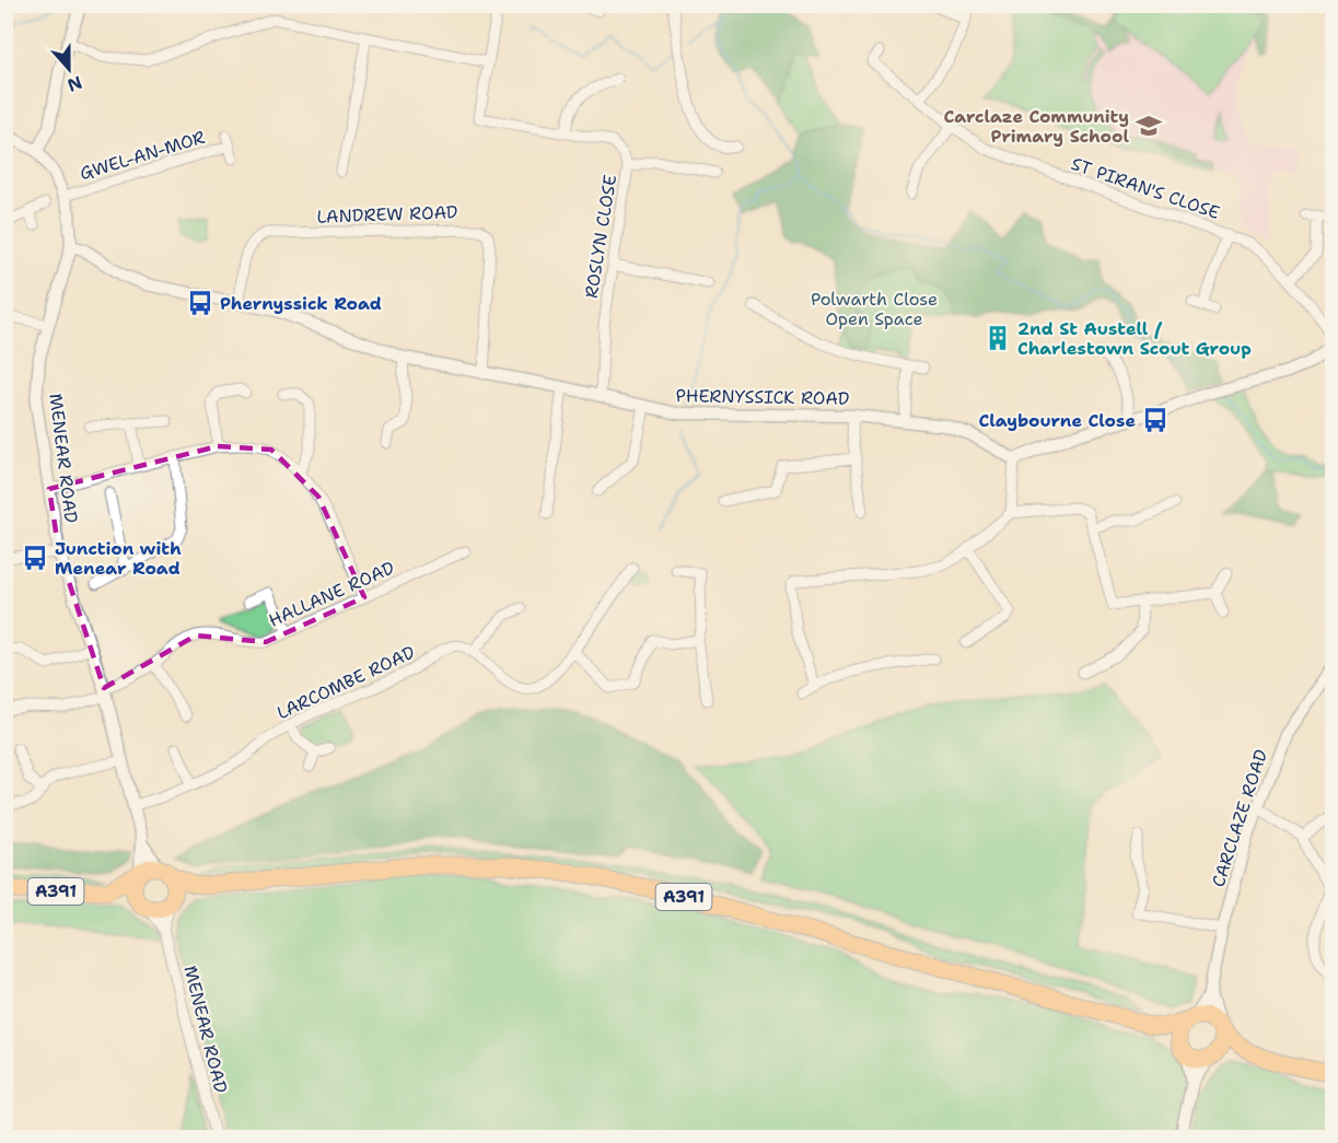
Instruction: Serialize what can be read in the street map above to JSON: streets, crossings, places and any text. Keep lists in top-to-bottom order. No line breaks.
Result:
{"streets":{"highway":["A391"],"street":["GWEL-AN-MOR","ST PIRAN'S CLOSE","LANDREW ROAD","ROSLYN CLOSE","PHERNYSSICK ROAD","MENEAR ROAD","HALLANE ROAD","LARCOMBE ROAD","CARCLAZE ROAD"]},"crossings":[["GWEL-AN-MOR","MENEAR ROAD"],["LANDREW ROAD","PHERNYSSICK ROAD"],["ROSLYN CLOSE","PHERNYSSICK ROAD"],["PHERNYSSICK ROAD","MENEAR ROAD"],["MENEAR ROAD","HALLANE ROAD"],["MENEAR ROAD","LARCOMBE ROAD"],["MENEAR ROAD","A391"],["CARCLAZE ROAD","A391"]],"parks":["Polwarth Close Open Space"],"places":{"school or university":["Carclaze Community Primary School"],"bus stop":["Phernyssick Road","Claybourne Close","Junction with Menear Road"],"building":["2nd St Austell / Charlestown Scout Group"]},"north":"bottom"}
